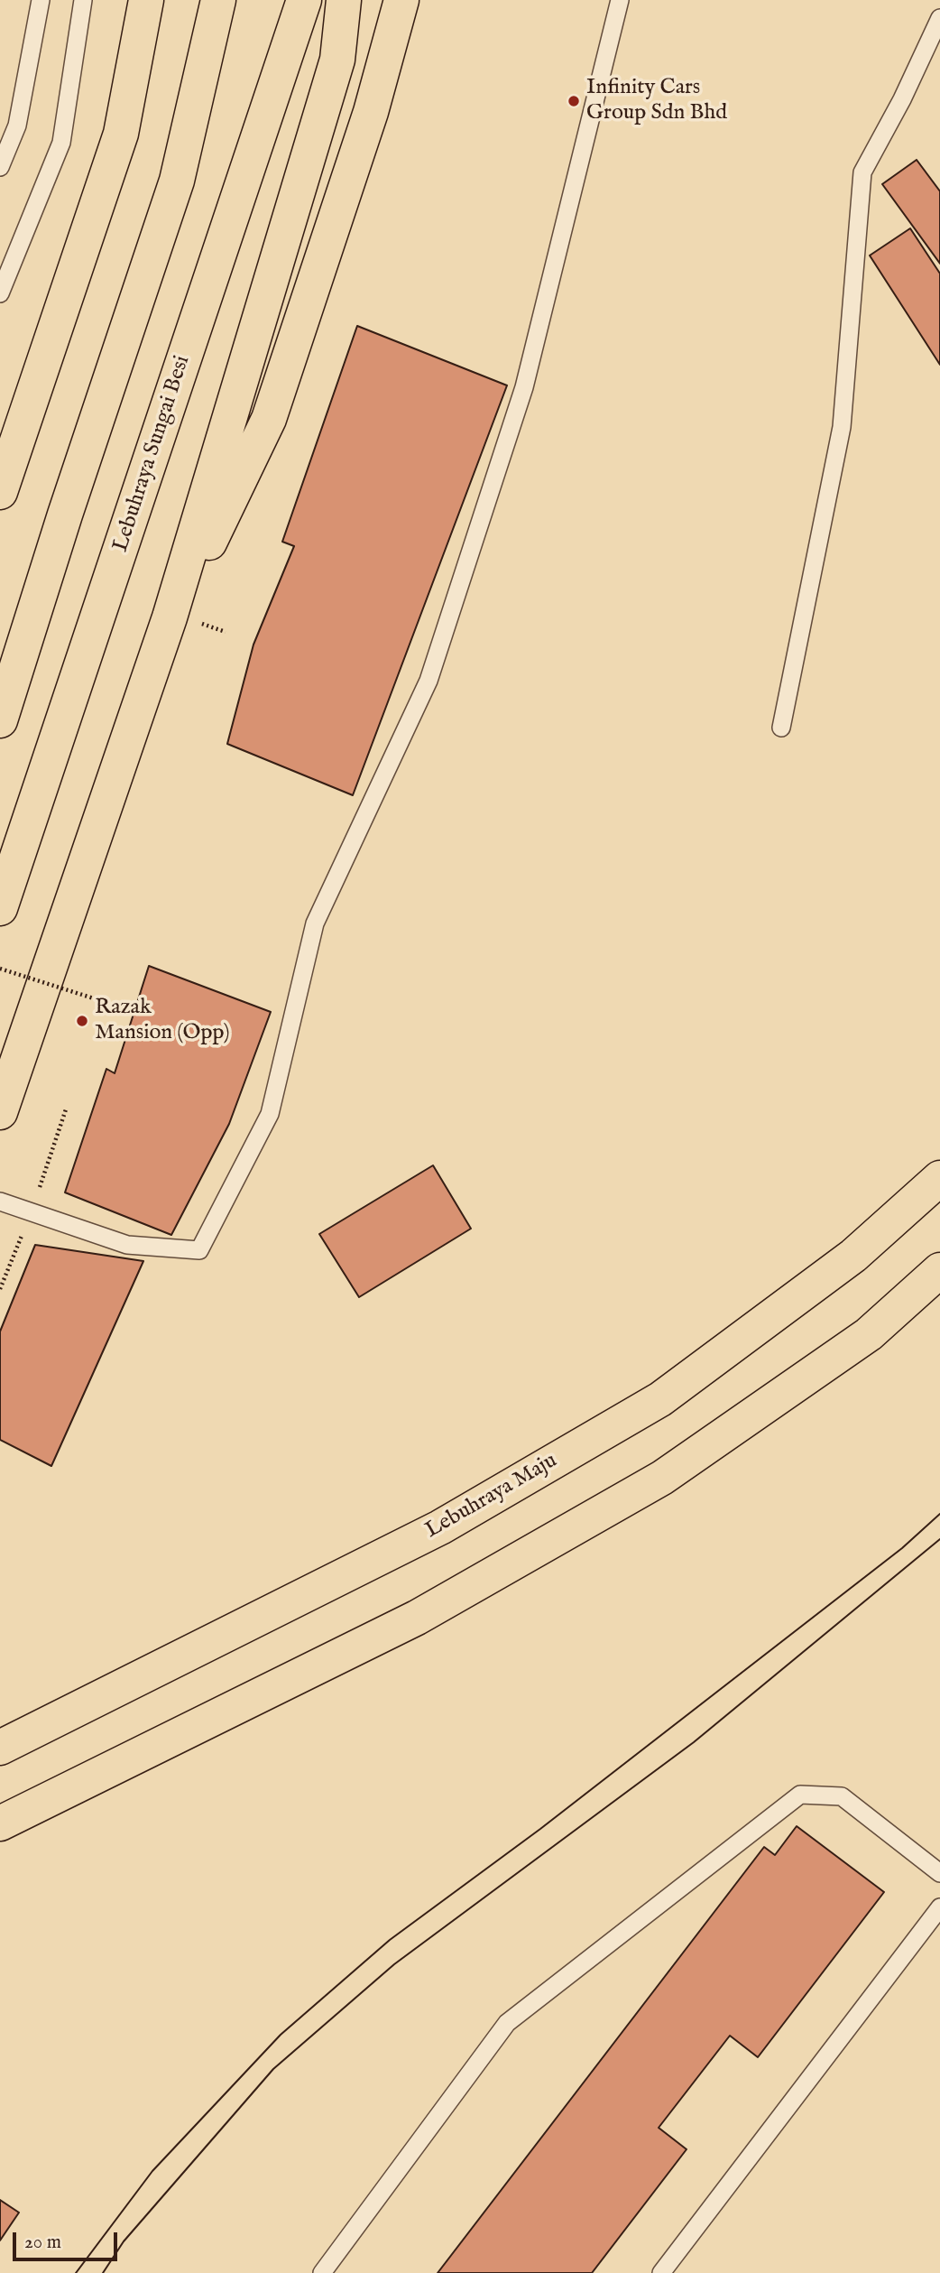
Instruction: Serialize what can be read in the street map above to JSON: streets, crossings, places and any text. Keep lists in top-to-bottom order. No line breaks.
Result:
{"streets":{"highway":["Lebuhraya Sungai Besi","Lebuhraya Maju"]},"places":["Infinity Cars Group Sdn Bhd","Razak Mansion (Opp)"],"scale_bar":"20 m"}
